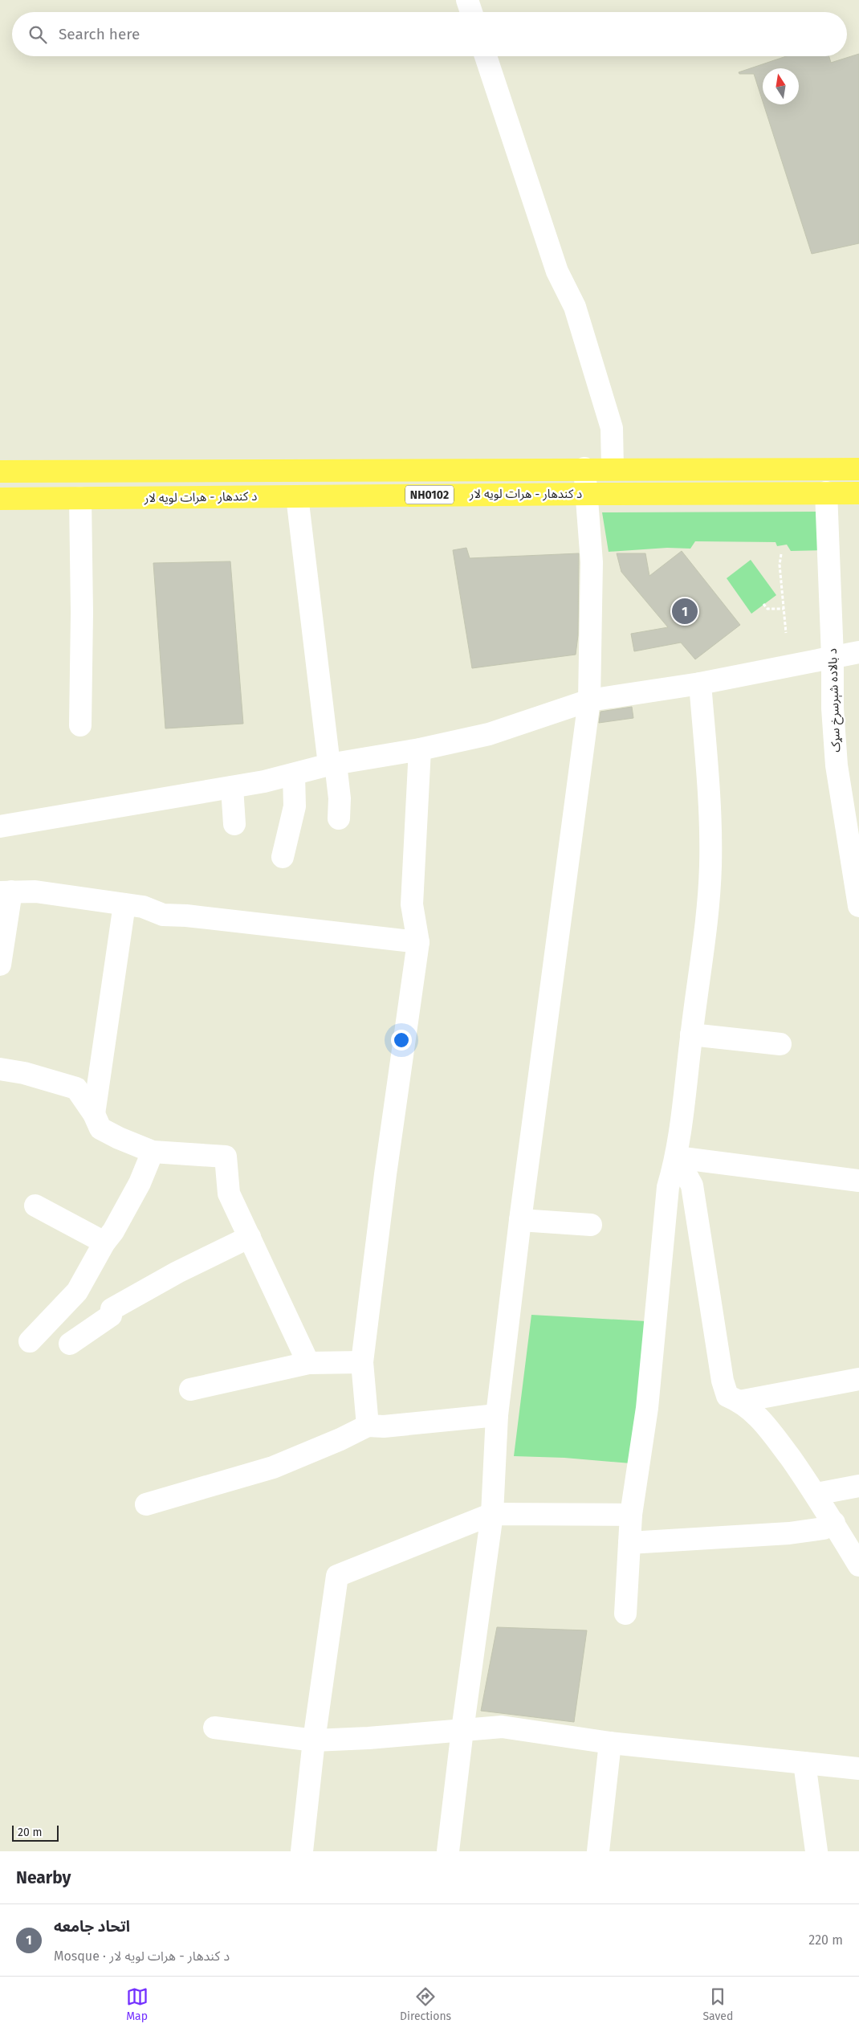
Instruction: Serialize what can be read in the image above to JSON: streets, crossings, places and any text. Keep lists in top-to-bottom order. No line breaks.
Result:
{"streets":{"highway":["د کندهار - هرات لويه لار","NH0102"],"street":["د بالاده شېرسرخ سړک"]},"crossings":[["د کندهار - هرات لويه لار","د بالاده شېرسرخ سړک"]],"scale_bar":"20 m","north":"top","page":{"search":"Search here","pins":"1","scale":"20 m","heading":"Nearby","list":[{"mark":"1","name":"اتحاد جامعه","note":"Mosque · د کندهار - هرات لويه لار","value":"220 m"}],"nav":["Map","Directions","Saved"]}}
